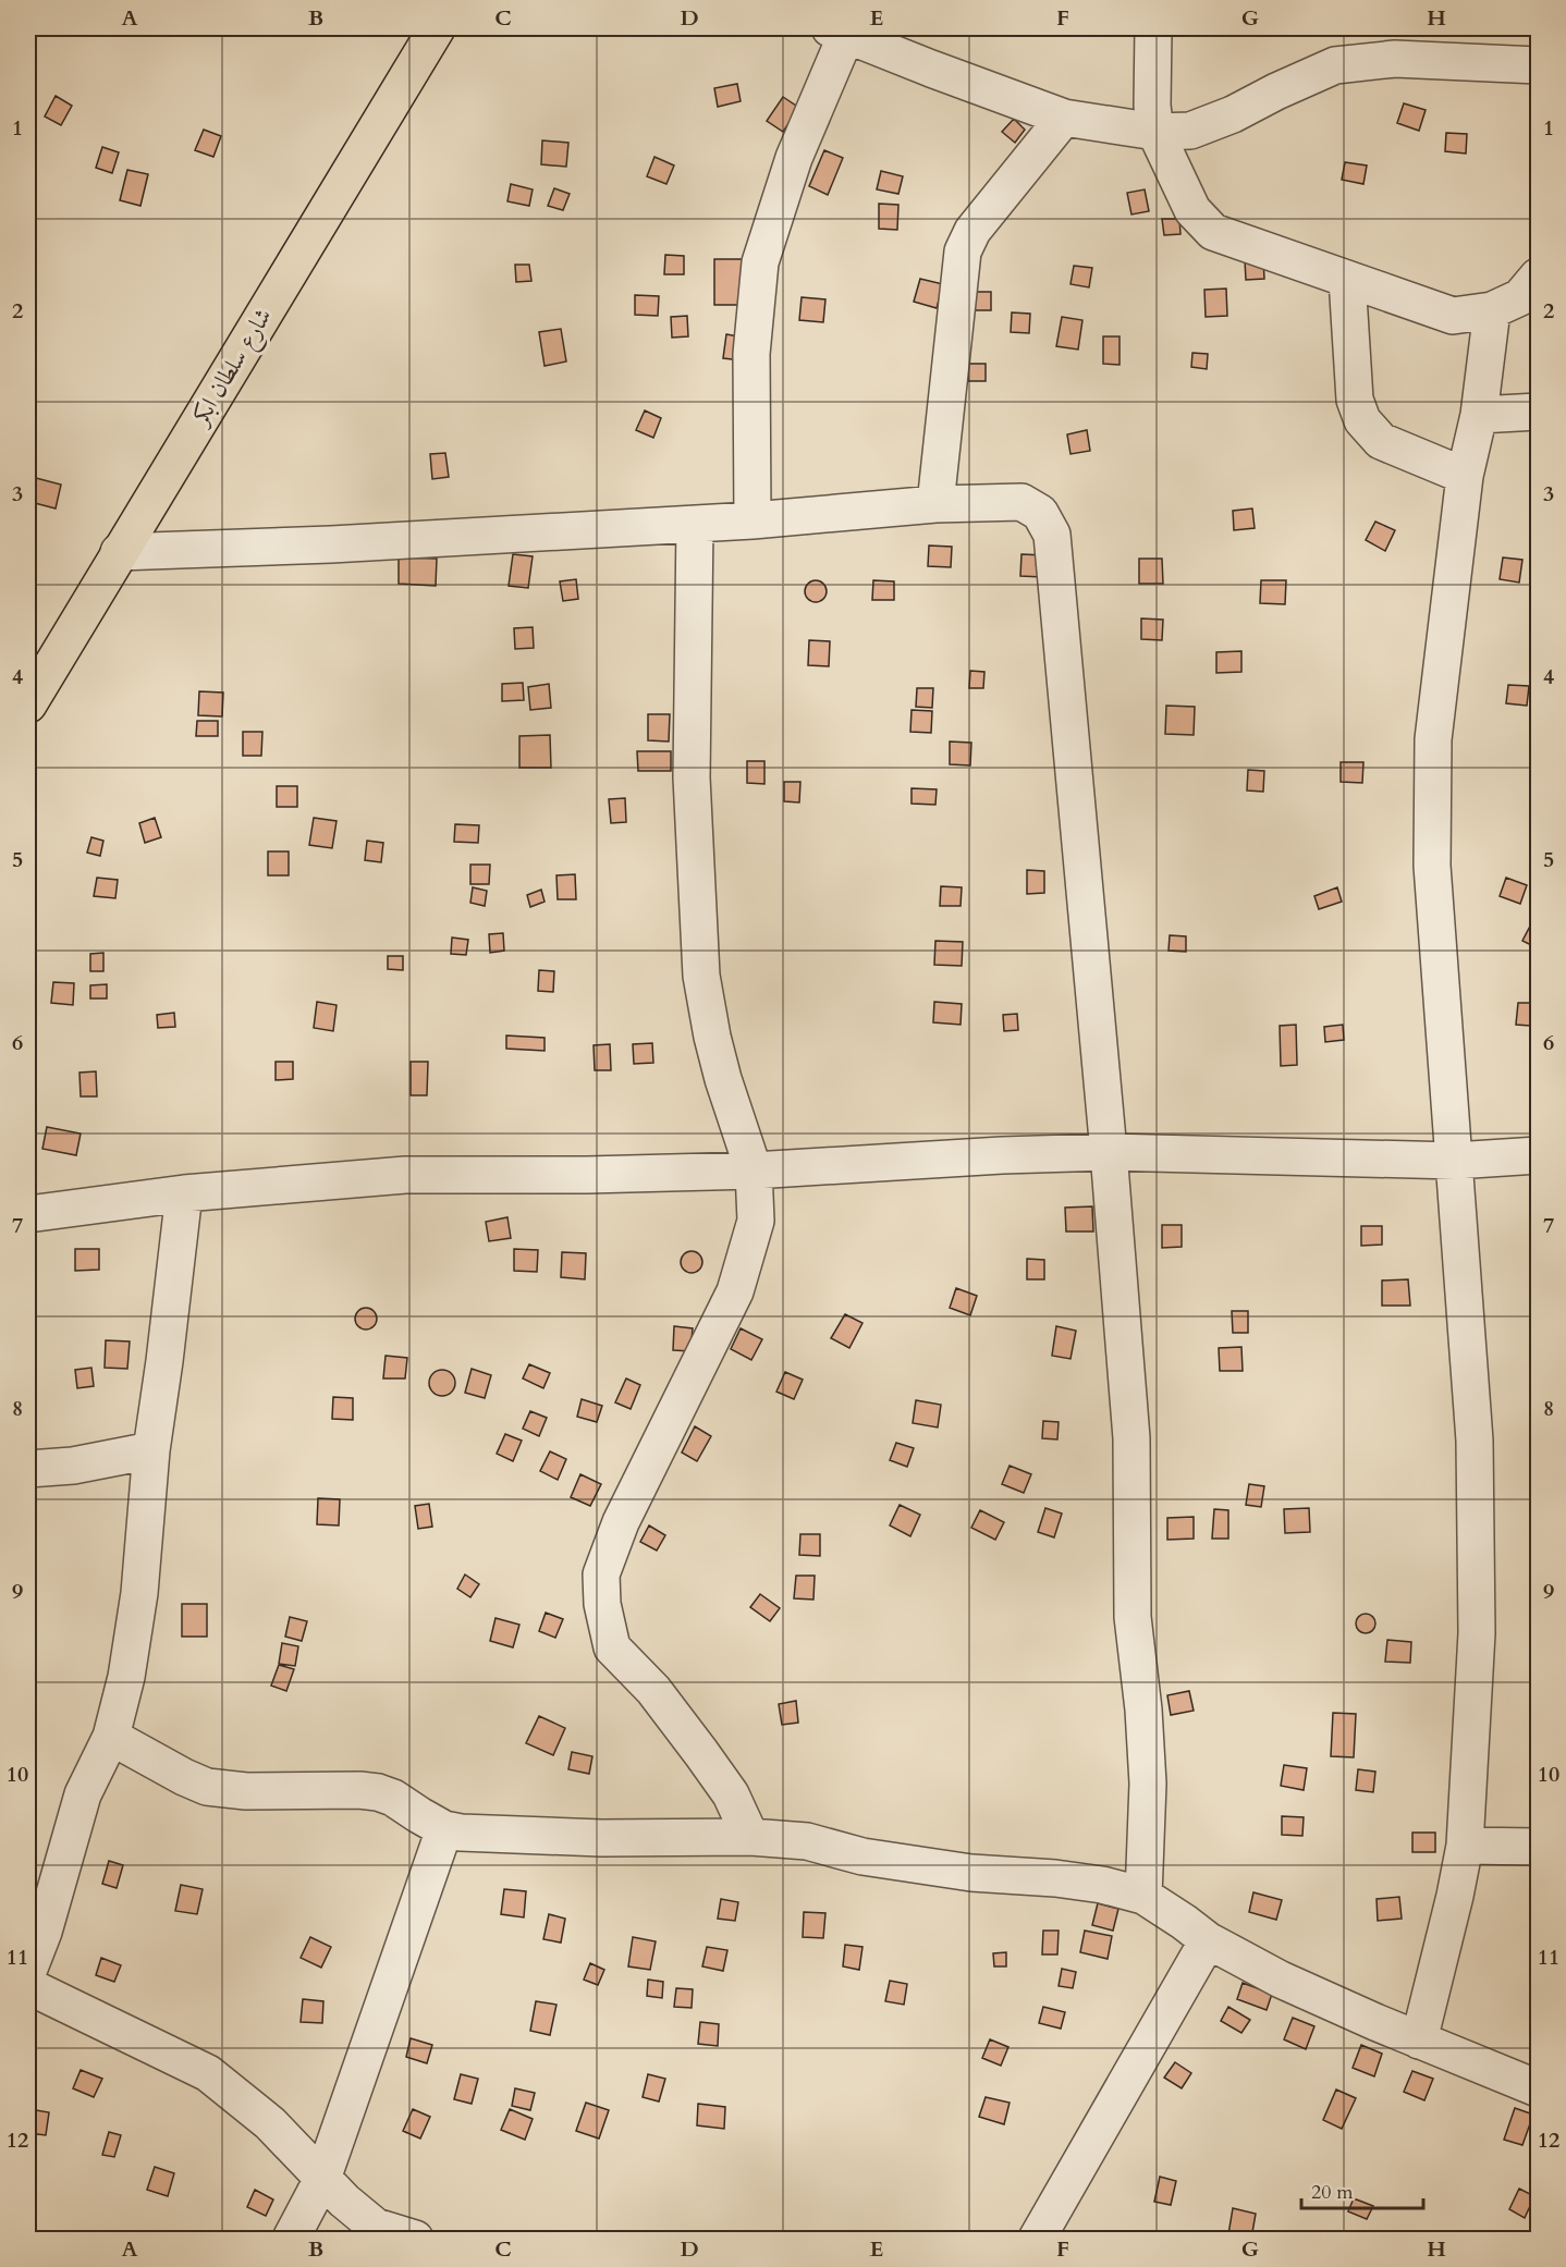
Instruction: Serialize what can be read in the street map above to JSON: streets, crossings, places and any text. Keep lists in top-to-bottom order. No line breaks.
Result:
{"streets":{"highway":["شارع سلطان ابكر"]},"scale_bar":"20 m","grid":{"columns":["A","B","C","D","E","F","G","H"],"rows":["1","2","3","4","5","6","7","8","9","10","11","12"]}}
